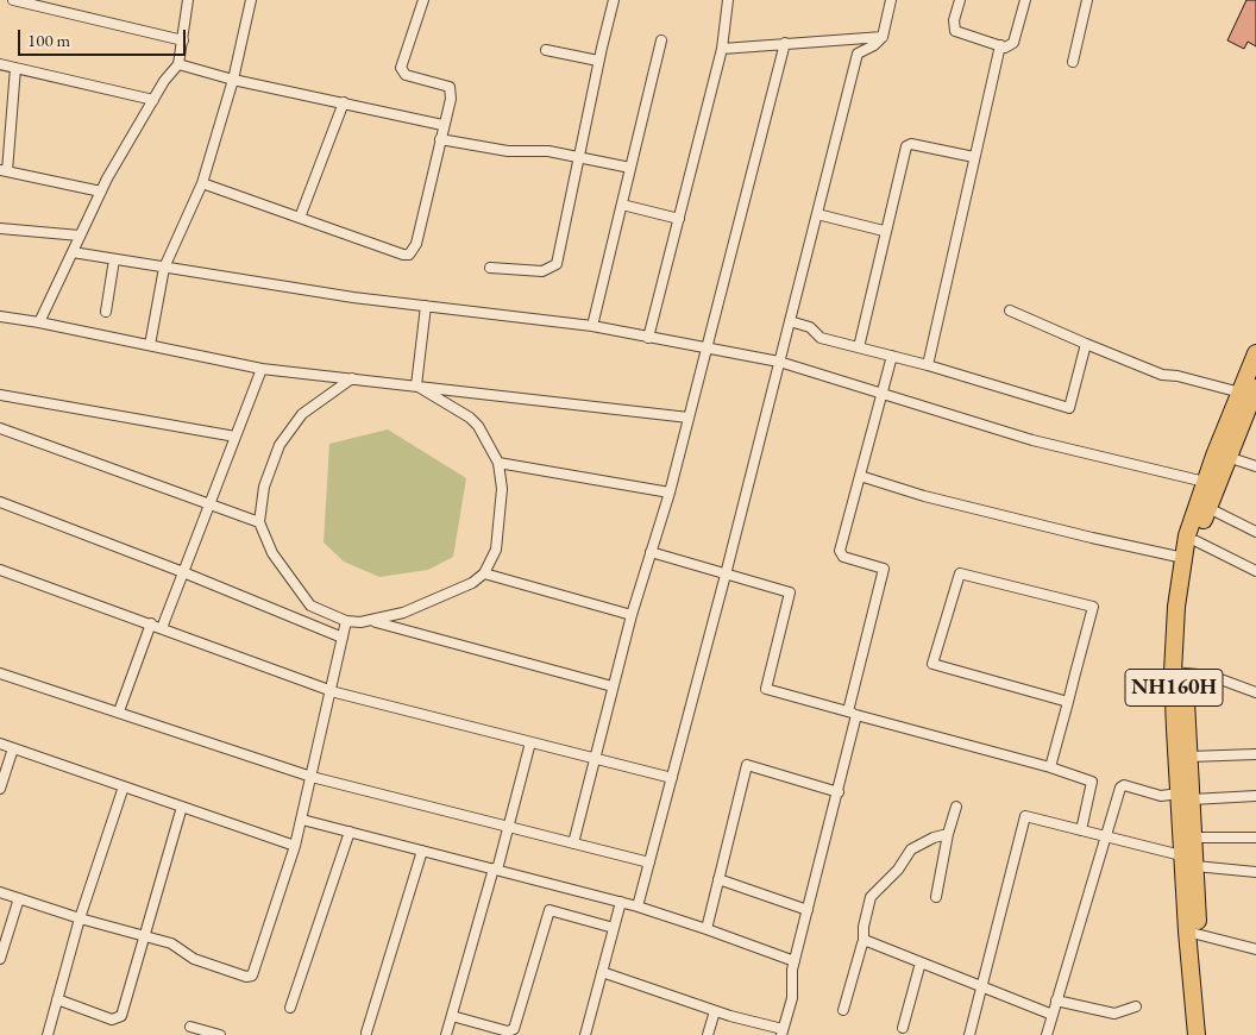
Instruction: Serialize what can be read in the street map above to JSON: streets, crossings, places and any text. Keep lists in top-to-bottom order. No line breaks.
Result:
{"streets":{"highway":["NH160H"]},"scale_bar":"100 m"}
